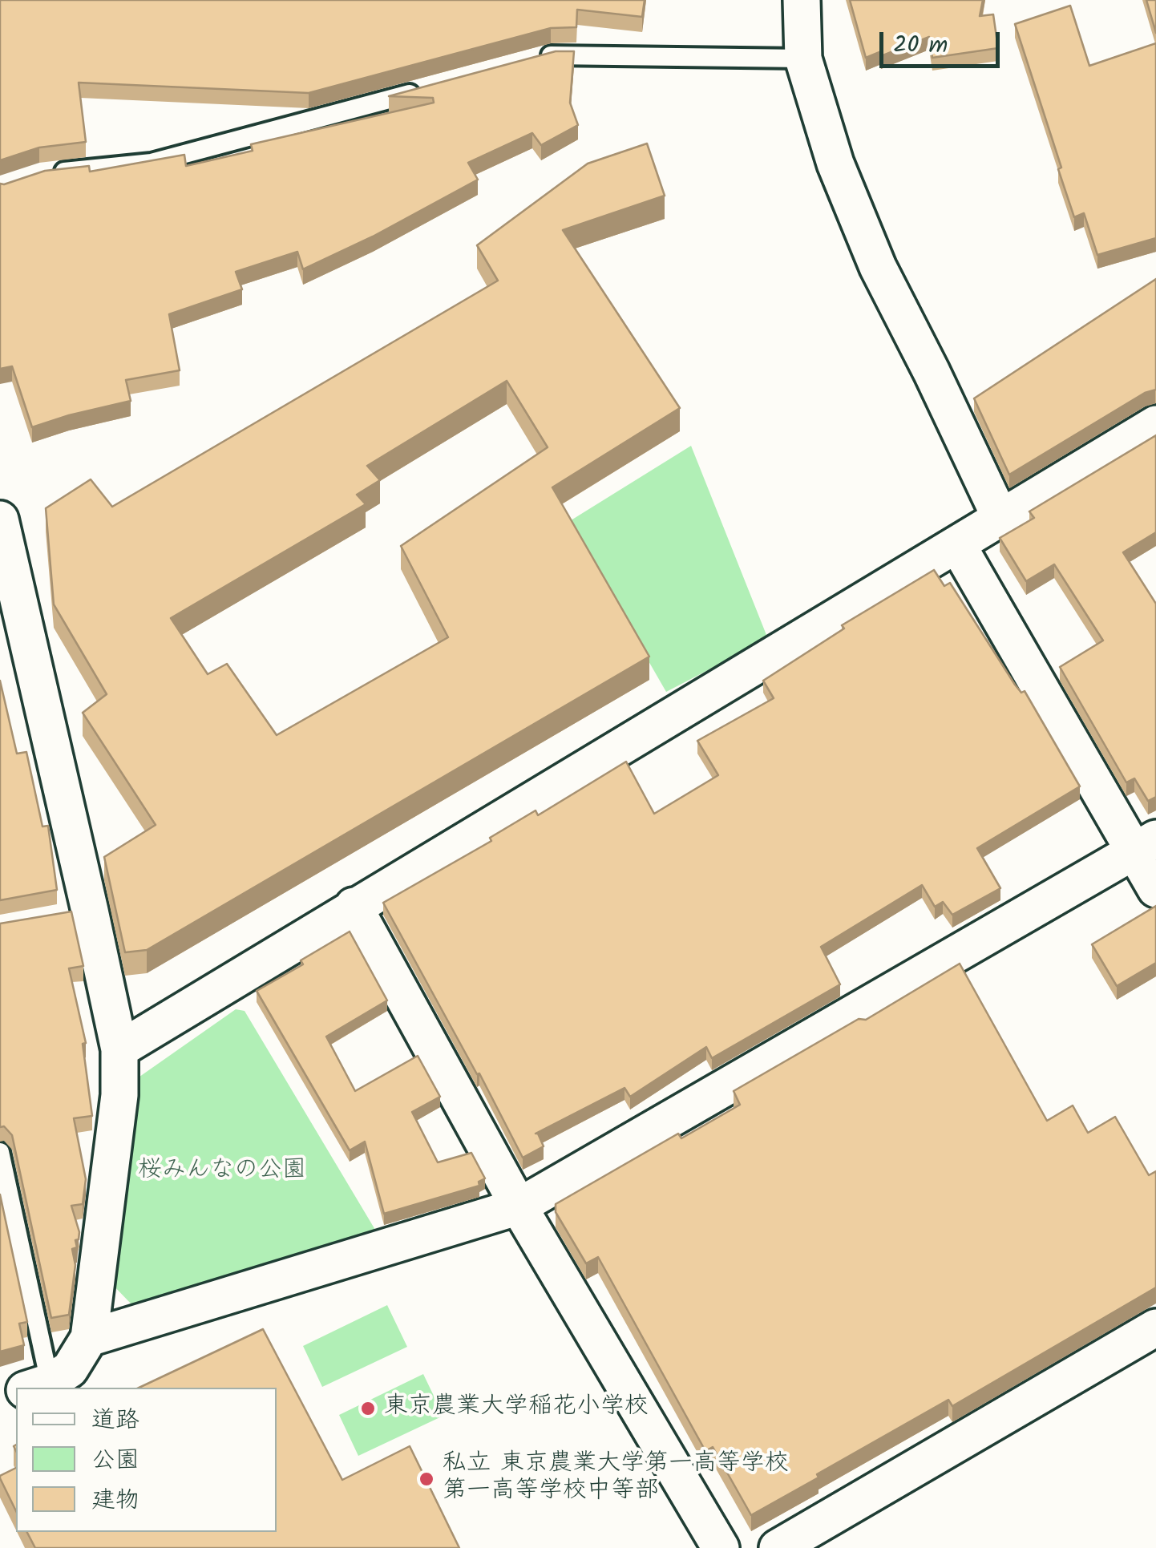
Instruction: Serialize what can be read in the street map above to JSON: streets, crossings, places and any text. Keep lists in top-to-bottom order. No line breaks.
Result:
{"parks":["桜みんなの公園"],"places":["東京農業大学稲花小学校","私立 東京農業大学第一高等学校 第一高等学校中等部"],"legend":["道路","公園","建物"],"scale_bar":"20 m"}
